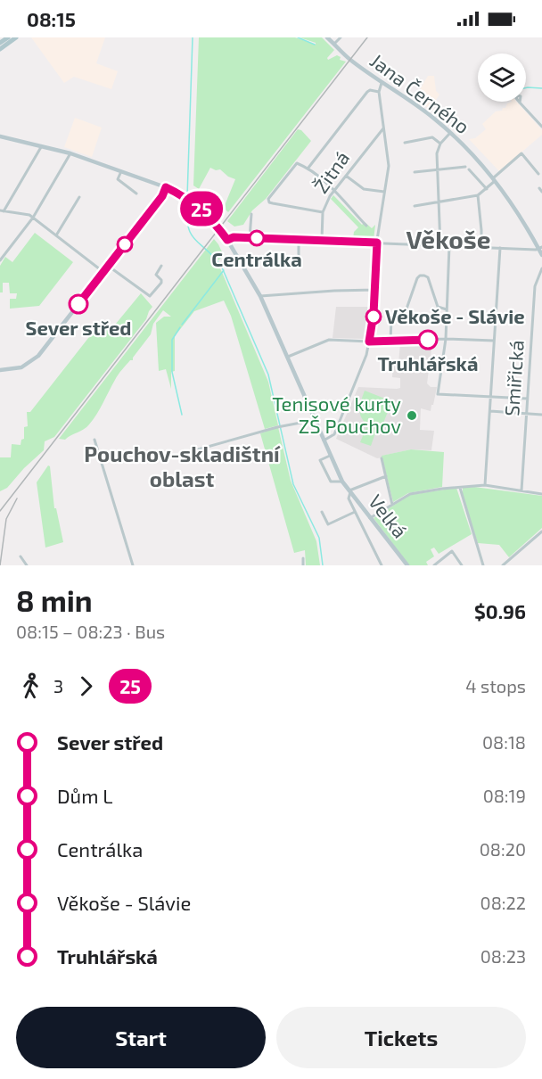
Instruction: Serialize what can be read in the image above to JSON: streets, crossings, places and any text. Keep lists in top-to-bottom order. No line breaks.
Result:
{"streets":{"street":["Jana Černého","Žitná","Smiřická","Velká"]},"districts":["Věkoše","Pouchov-skladištní oblast"],"places":["Centrálka","Sever střed","Věkoše - Slávie","Truhlářská","Tenisové kurty ZŠ Pouchov"],"lines":["bus line 25"],"page":{"status":"08:15","on_map":"25","heading":["8 min","08:15 – 08:23 · Bus","$0.96"],"legs":["3","25","4 stops"],"list":[{"name":"Sever střed","value":"08:18"},{"name":"Dům L","value":"08:19"},{"name":"Centrálka","value":"08:20"},{"name":"Věkoše - Slávie","value":"08:22"},{"name":"Truhlářská","value":"08:23"}],"buttons":["Start","Tickets"]}}
